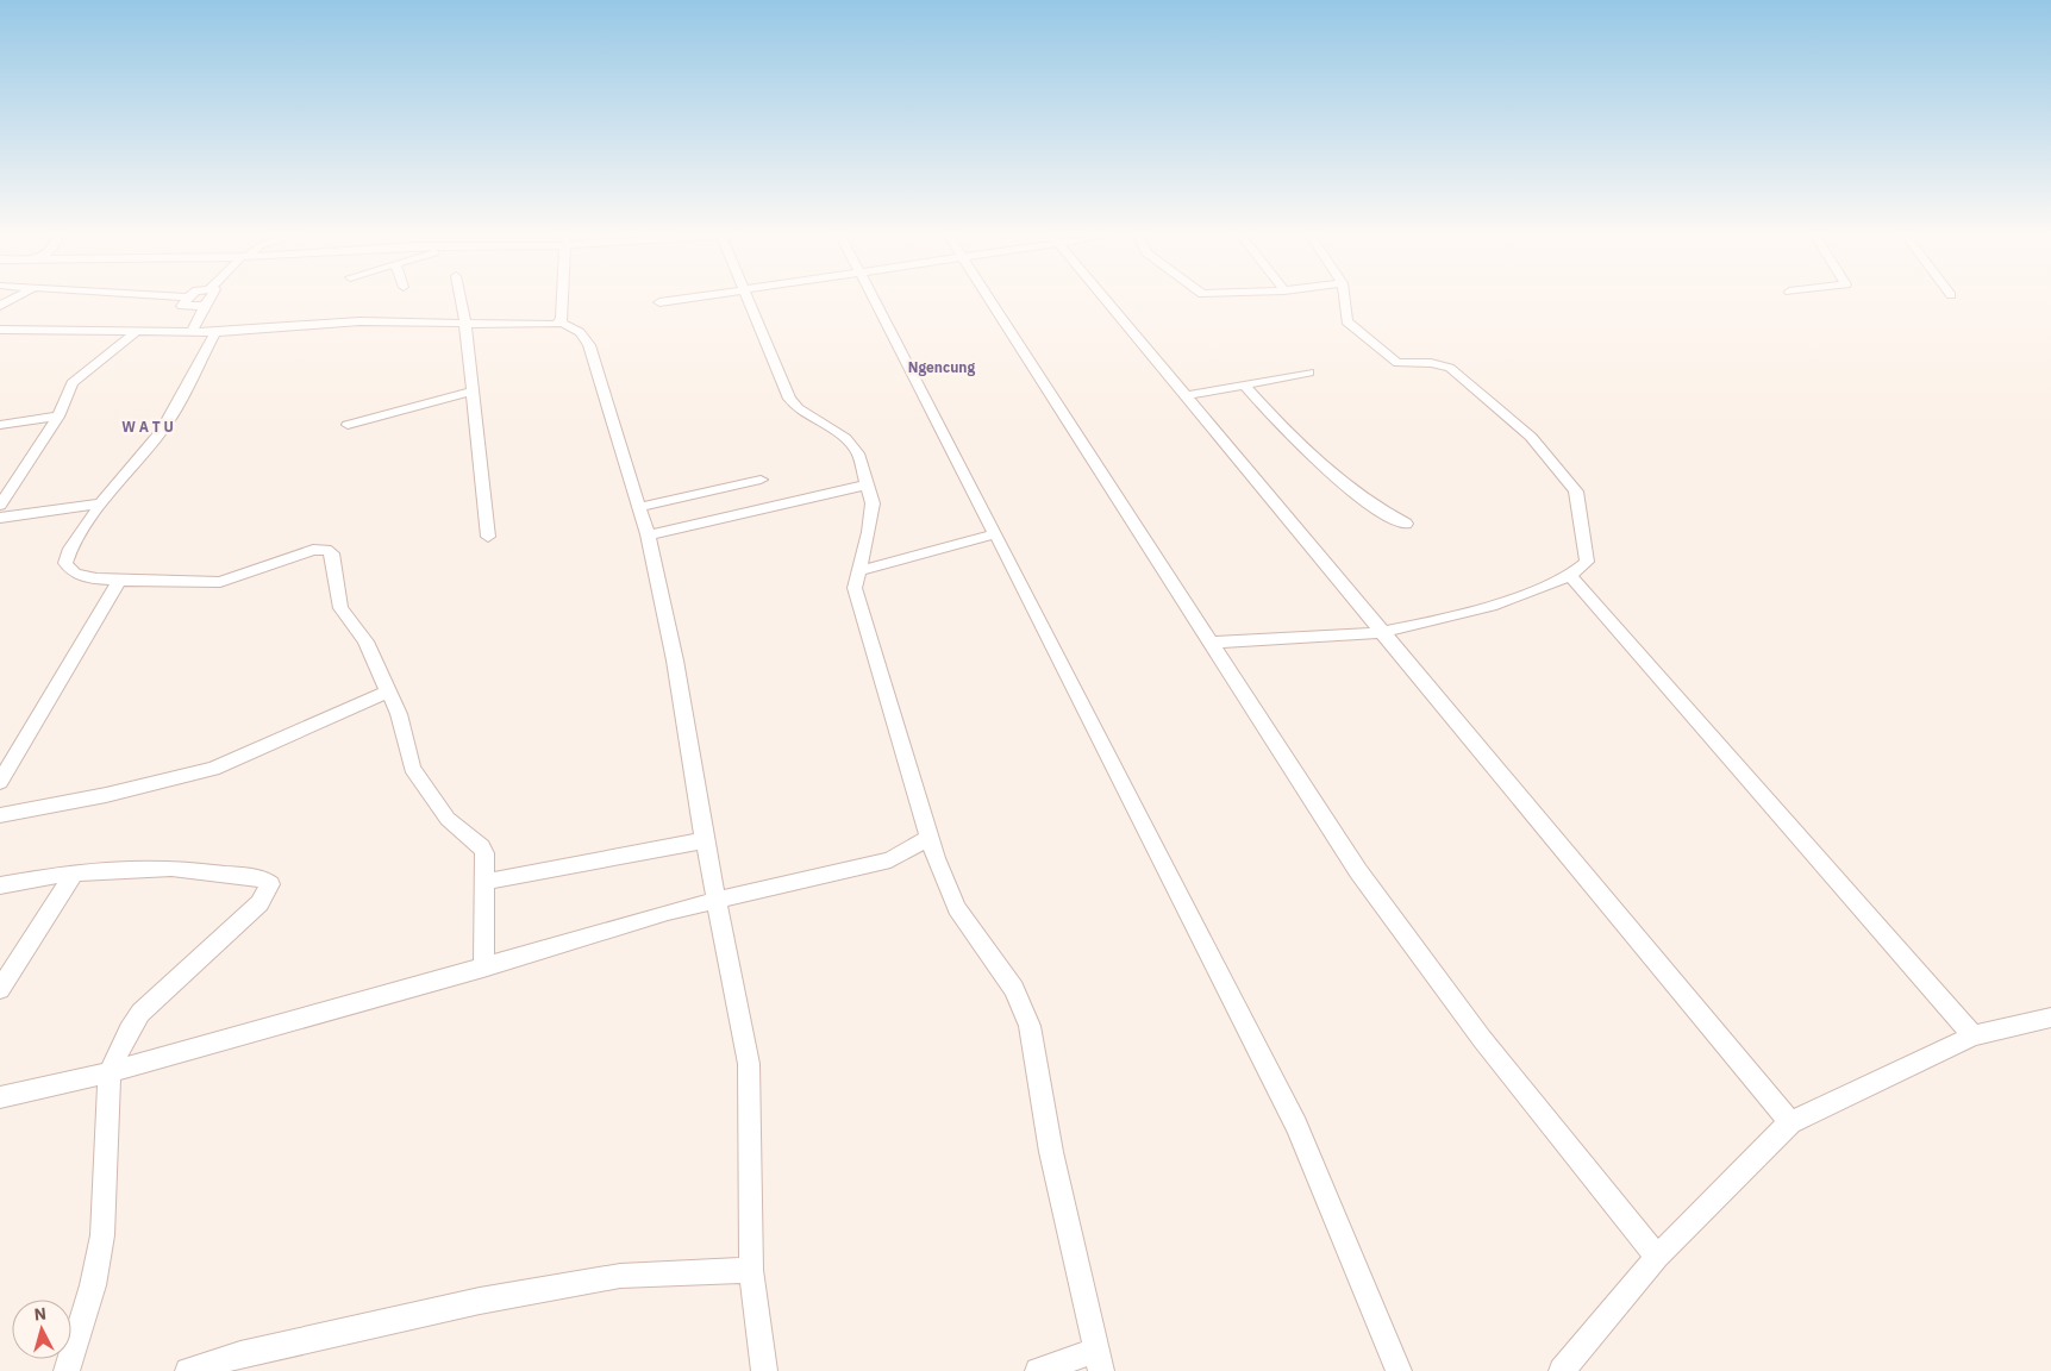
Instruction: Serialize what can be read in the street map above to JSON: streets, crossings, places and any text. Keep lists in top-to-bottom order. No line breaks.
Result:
{"districts":["Ngencung","W A T U"],"north":"top"}
